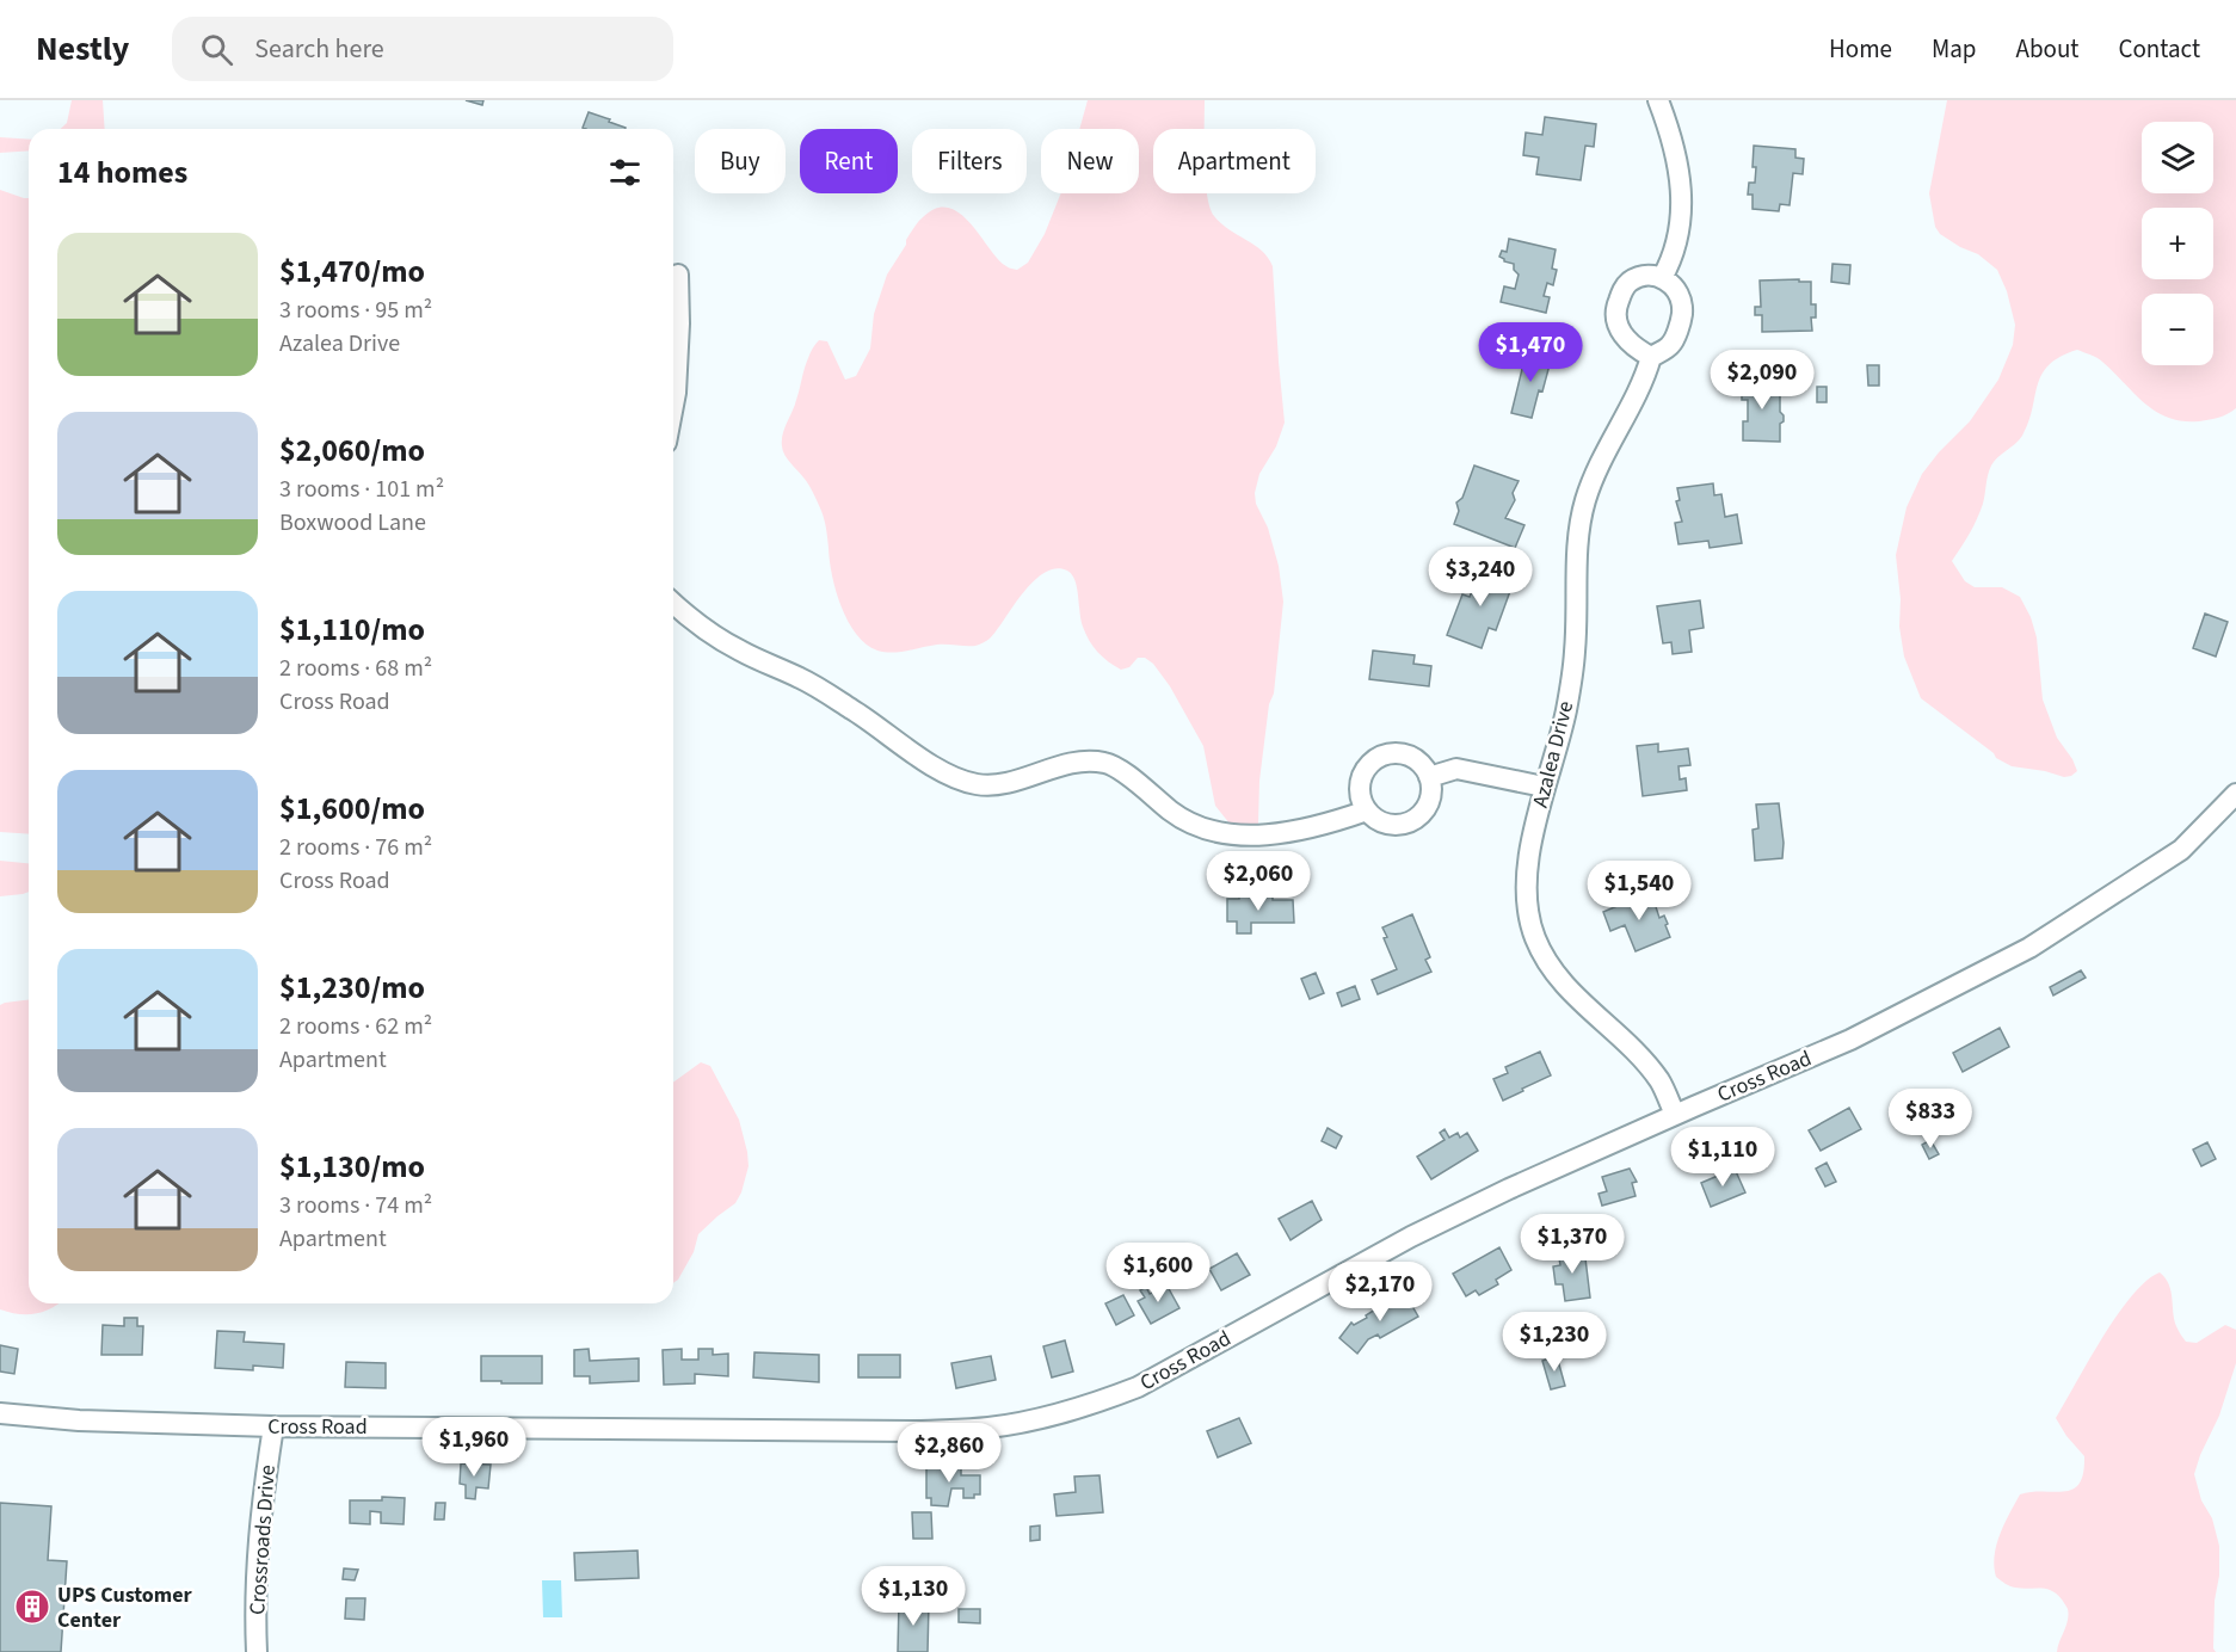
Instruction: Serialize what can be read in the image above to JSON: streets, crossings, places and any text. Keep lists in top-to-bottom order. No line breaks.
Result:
{"streets":{"street":["Azalea Drive","Cross Road","Crossroads Drive"]},"crossings":[["Azalea Drive","Cross Road"],["Cross Road","Crossroads Drive"]],"places":{"building":["UPS Customer Center"]},"page":{"header":"Nestly","search":"Search here","nav":["Home","Map","About","Contact"],"map_buttons":["+","−"],"chip":["Buy","Rent","Filters","New","Apartment"],"heading":"14 homes","list":[{"name":"$1,470/mo","note":"3 rooms · 95 m² · Azalea Drive"},{"name":"$2,060/mo","note":"3 rooms · 101 m² · Boxwood Lane"},{"name":"$1,110/mo","note":"2 rooms · 68 m² · Cross Road"},{"name":"$1,600/mo","note":"2 rooms · 76 m² · Cross Road"},{"name":"$1,230/mo","note":"2 rooms · 62 m² · Apartment"},{"name":"$1,130/mo","note":"3 rooms · 74 m² · Apartment"}],"price":["$1,470","$2,090","$3,240","$2,060","$1,540","$833","$1,110","$1,370","$1,600","$2,170","$1,230","$1,960","$2,860","$1,130"]}}
